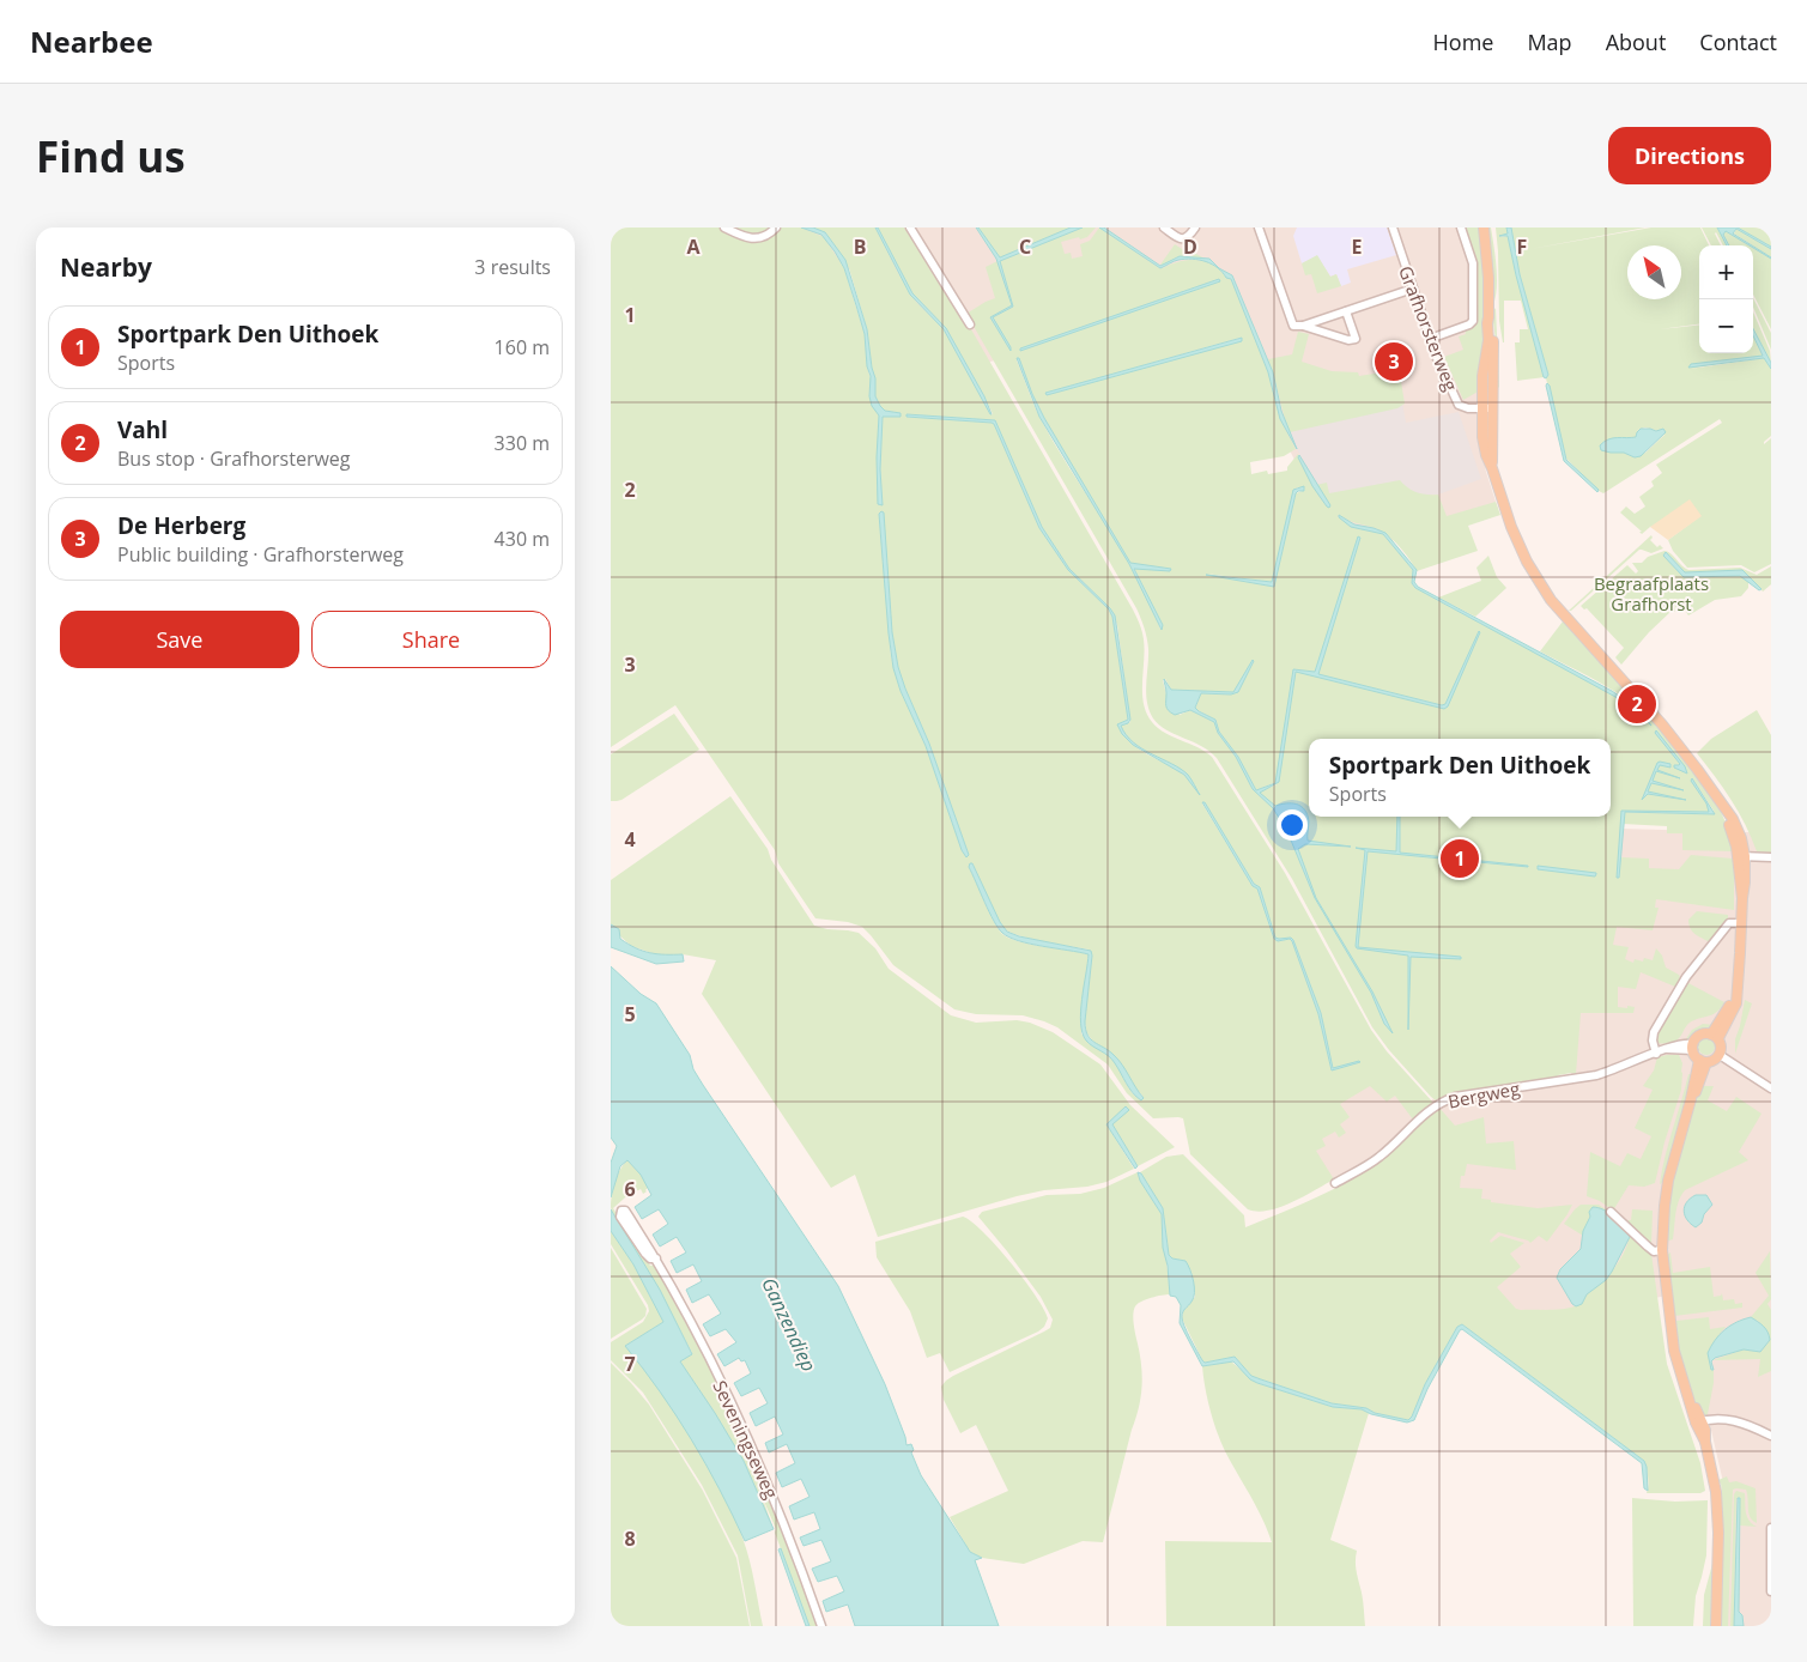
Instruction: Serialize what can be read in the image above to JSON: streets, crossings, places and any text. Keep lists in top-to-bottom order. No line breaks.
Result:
{"streets":{"main road":["Grafhorsterweg"],"street":["Bergweg","Seveningseweg"]},"crossings":[["Grafhorsterweg","Bergweg"]],"water":["Ganzendiep"],"parks":["Begraafplaats Grafhorst"],"north":"top left","page":{"header":"Nearbee","nav":["Home","Map","About","Contact"],"buttons":["Directions",["Save","Share"]],"title":"Find us","heading":["Nearby","3 results"],"map_buttons":["+","−"],"list":[{"mark":"1","name":"Sportpark Den Uithoek","note":"Sports","value":"160 m"},{"mark":"2","name":"Vahl","note":"Bus stop · Grafhorsterweg","value":"330 m"},{"mark":"3","name":"De Herberg","note":"Public building · Grafhorsterweg","value":"430 m"}],"pins":["3","2","1"],"popup":["Sportpark Den Uithoek","Sports"]},"grid":{"columns":["A","B","C","D","E","F"],"rows":["1","2","3","4","5","6","7","8"]}}
